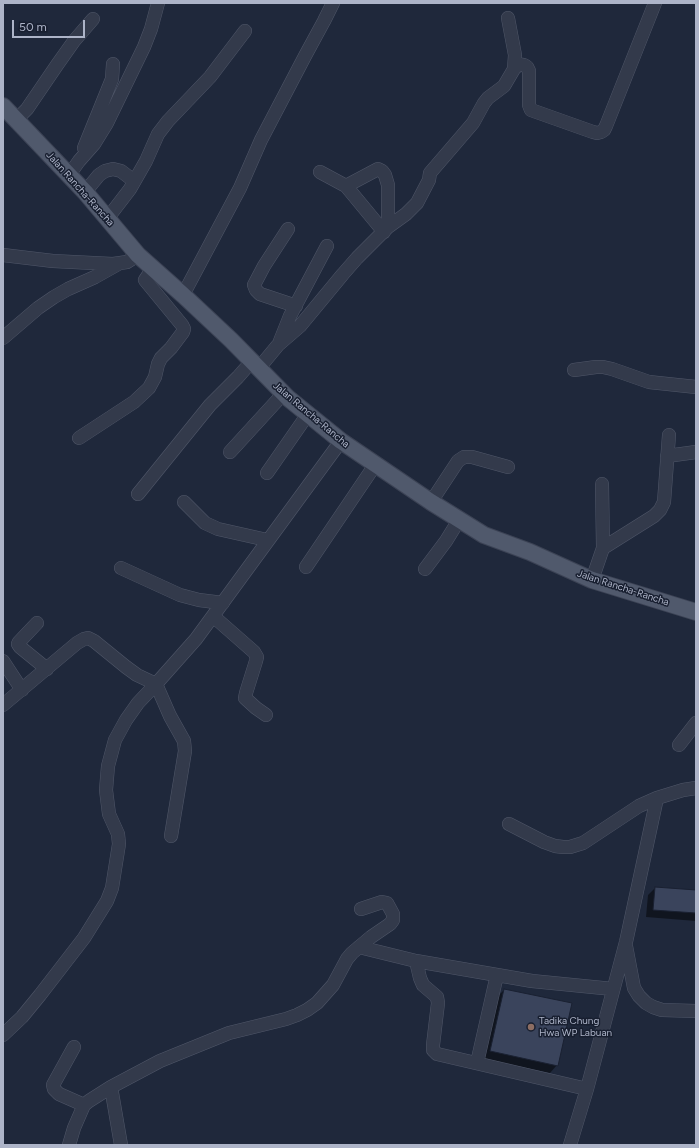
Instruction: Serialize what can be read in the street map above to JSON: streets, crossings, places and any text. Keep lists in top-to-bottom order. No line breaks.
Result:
{"streets":{"main road":["Jalan Rancha-Rancha"]},"places":["Tadika Chung Hwa WP Labuan"],"scale_bar":"50 m"}
